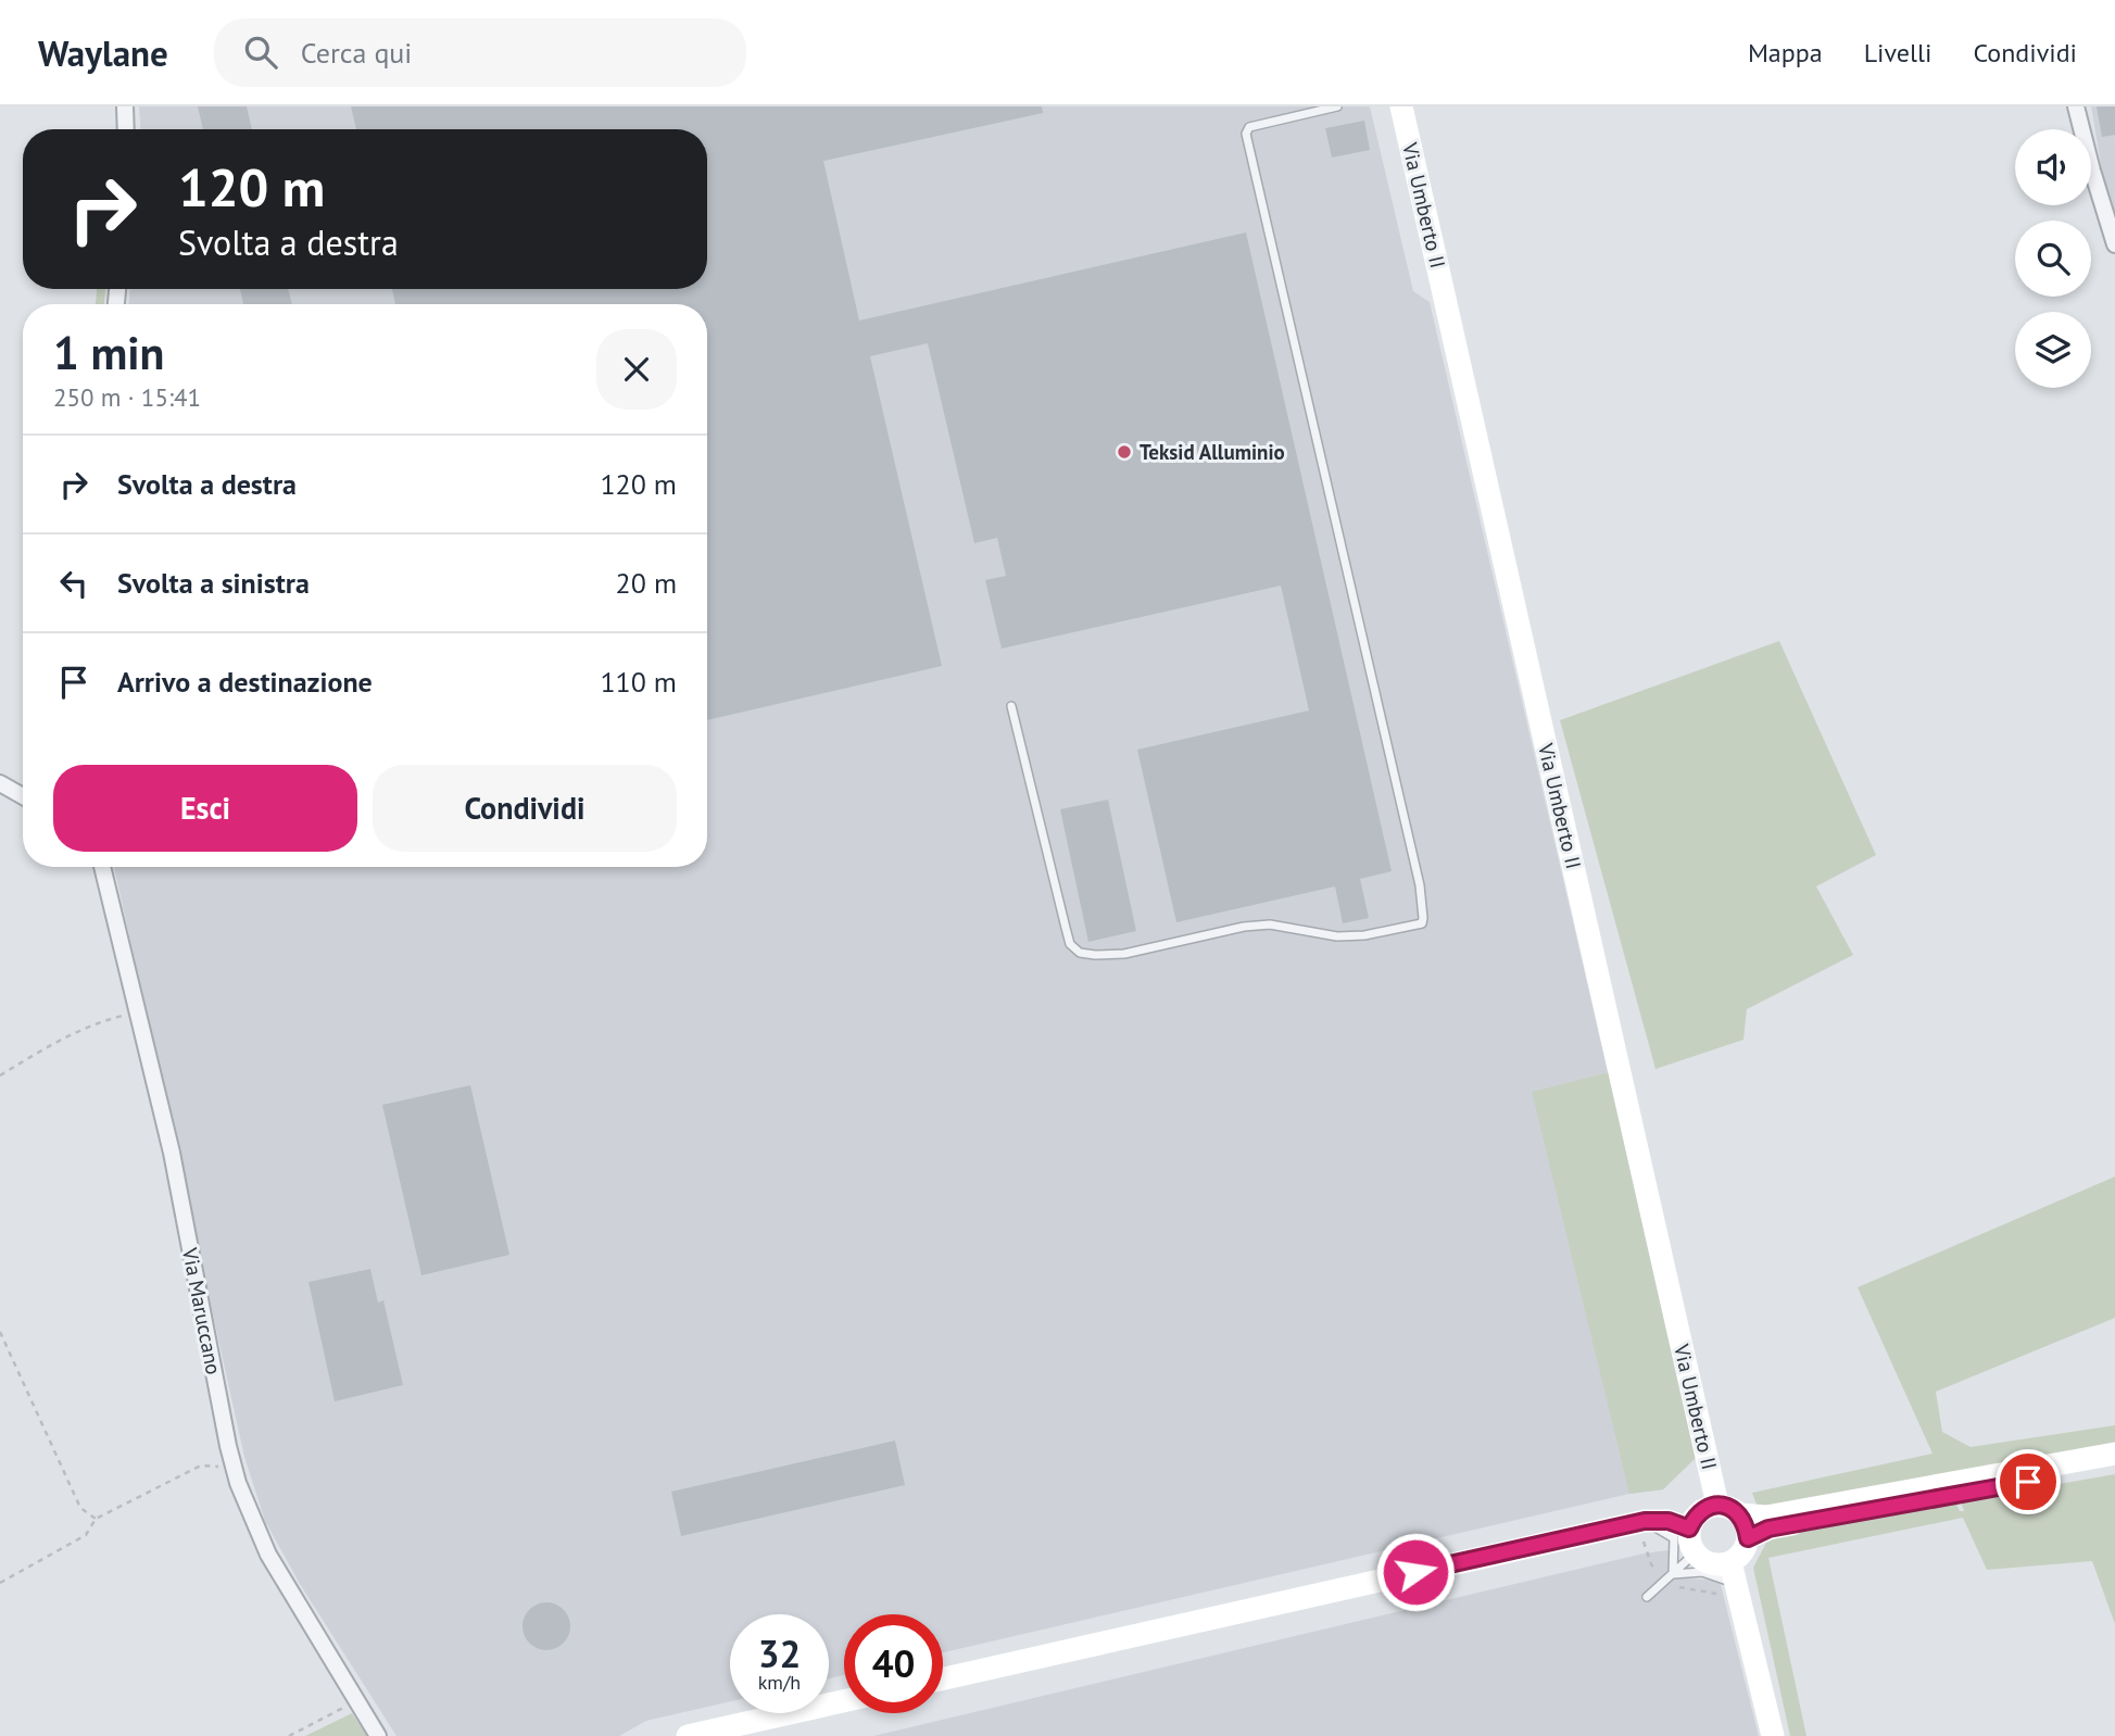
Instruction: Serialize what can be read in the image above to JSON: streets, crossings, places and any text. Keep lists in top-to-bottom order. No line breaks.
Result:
{"streets":{"street":["Via Umberto II","Via Maruccano"]},"places":["Teksid Alluminio"],"page":{"header":"Waylane","search":"Cerca qui","nav":["Mappa","Livelli","Condividi"],"turn":["120 m","Svolta a destra"],"heading":["1 min","250 m · 15:41"],"list":[{"name":"Svolta a destra","value":"120 m"},{"name":"Svolta a sinistra","value":"20 m"},{"name":"Arrivo a destinazione","value":"110 m"}],"buttons":["Esci","Condividi"],"speed":"32 km/h","limit":"40"}}
